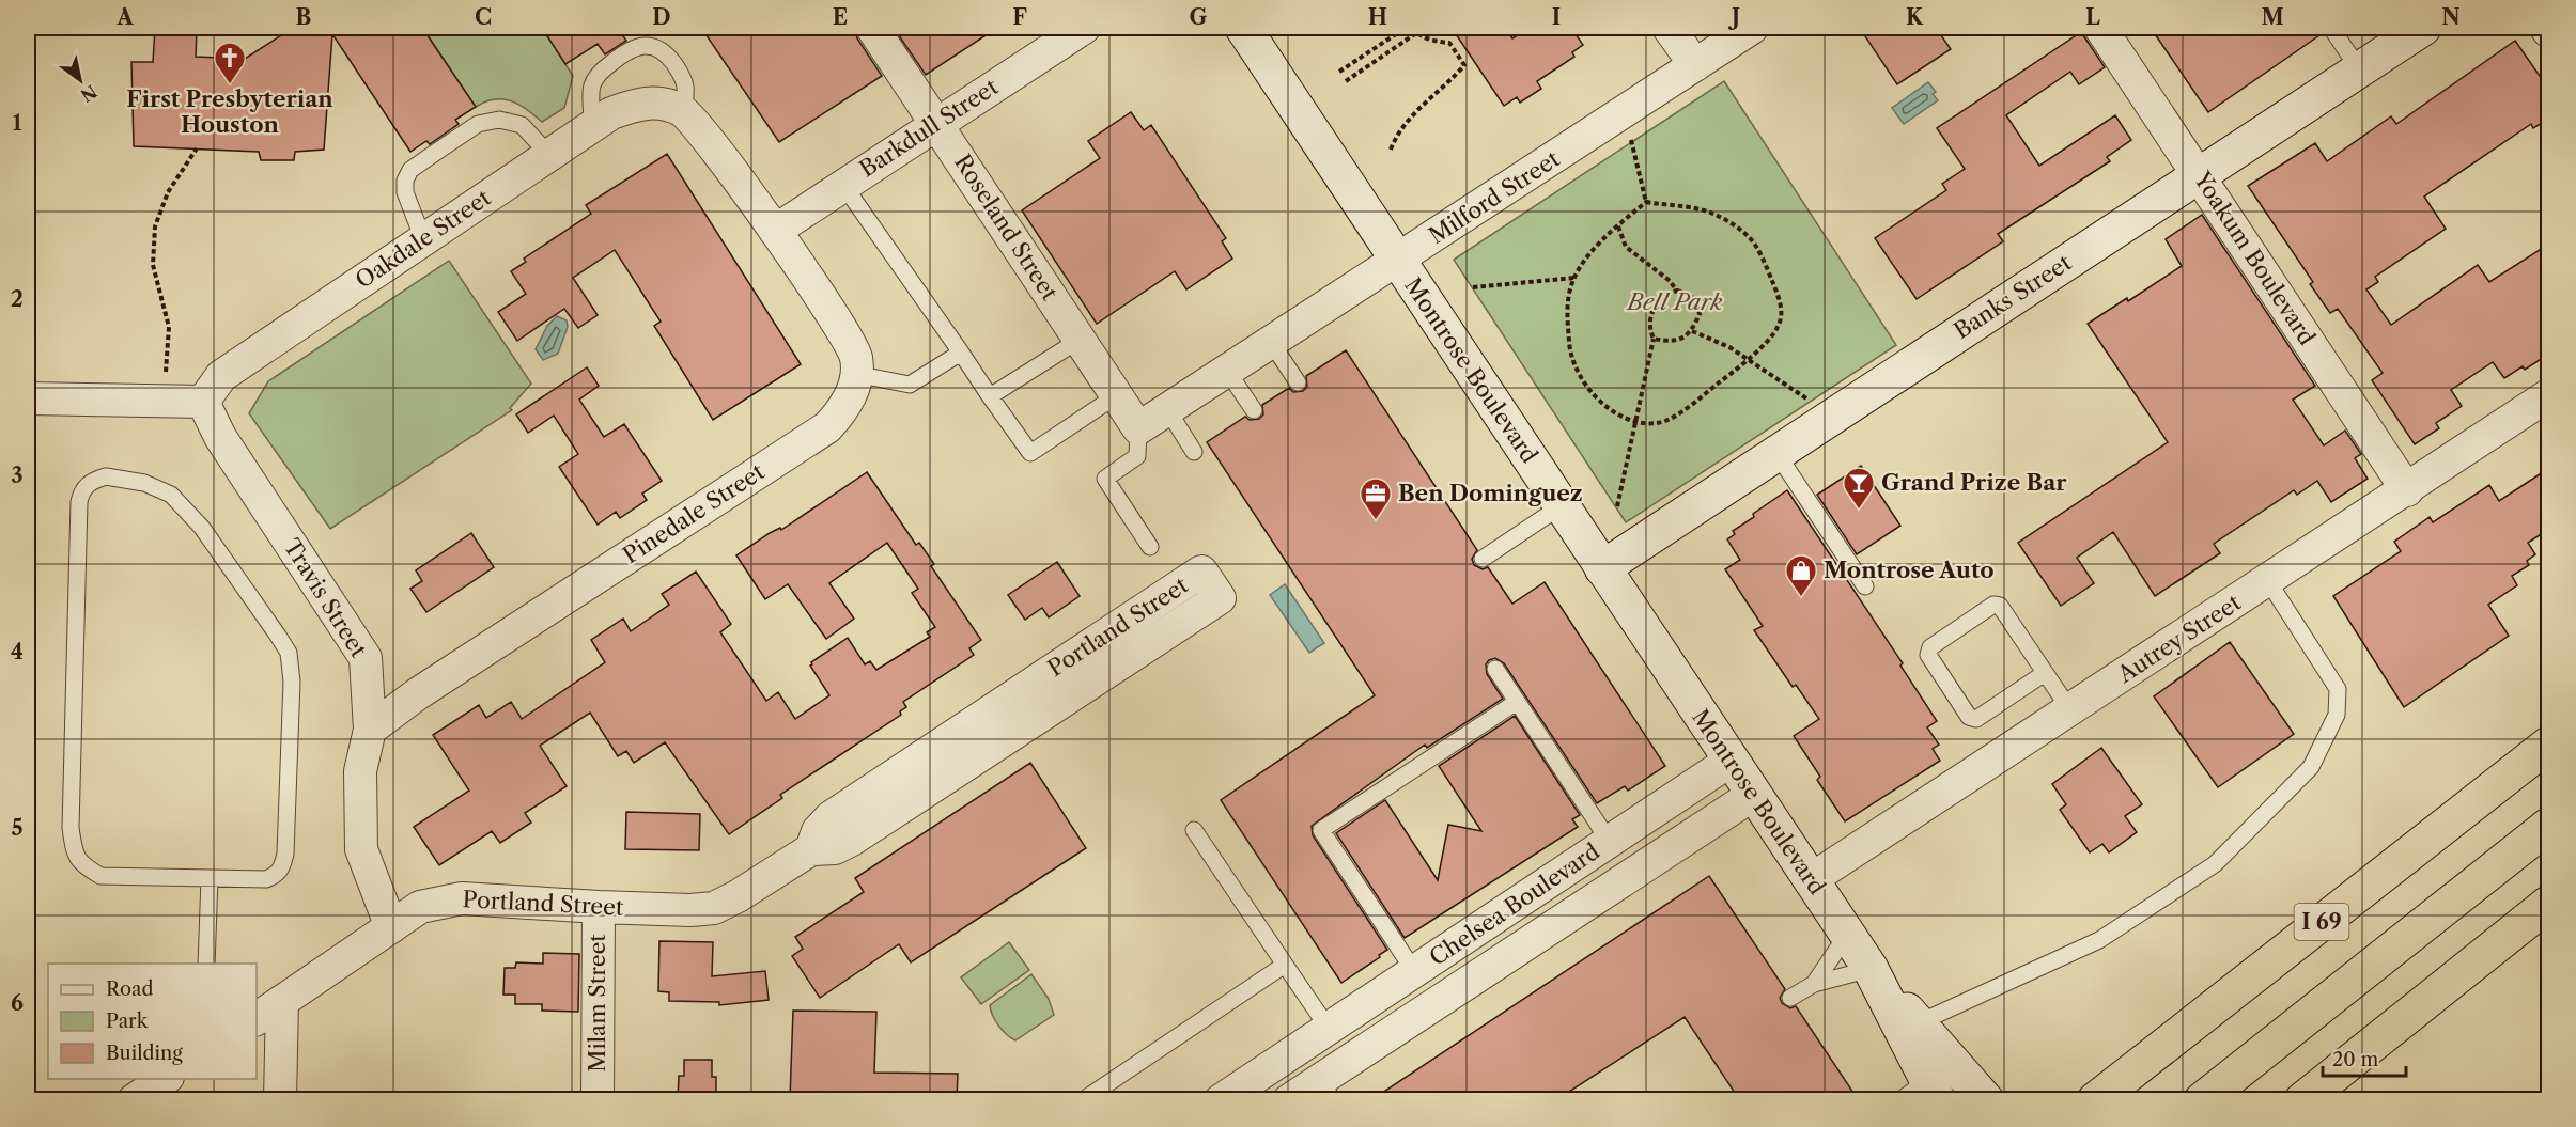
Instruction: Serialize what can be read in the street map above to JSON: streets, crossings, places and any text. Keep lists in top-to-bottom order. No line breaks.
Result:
{"streets":{"highway":["I 69"],"main road":["Banks Street","Montrose Boulevard"],"street":["Barkdull Street","Milford Street","Roseland Street","Oakdale Street","Yoakum Boulevard","Pinedale Street","Travis Street","Portland Street","Autrey Street","Chelsea Boulevard","Milam Street"]},"crossings":[["Barkdull Street","Roseland Street"],["Barkdull Street","Pinedale Street"],["Milford Street","Roseland Street"],["Milford Street","Montrose Boulevard"],["Oakdale Street","Travis Street"],["Yoakum Boulevard","Banks Street"],["Yoakum Boulevard","Autrey Street"],["Banks Street","Montrose Boulevard"],["Montrose Boulevard","Autrey Street"],["Montrose Boulevard","Chelsea Boulevard"],["Pinedale Street","Travis Street"],["Travis Street","Portland Street"],["Portland Street","Milam Street"]],"parks":["Bell Park"],"places":{"church":["First Presbyterian Houston"],"bar":["Grand Prize Bar"],"office":["Ben Dominguez"],"shop":["Montrose Auto"]},"legend":["Road","Park","Building"],"scale_bar":"20 m","north":"bottom right","grid":{"columns":["A","B","C","D","E","F","G","H","I","J","K","L","M","N"],"rows":["1","2","3","4","5","6"]}}
